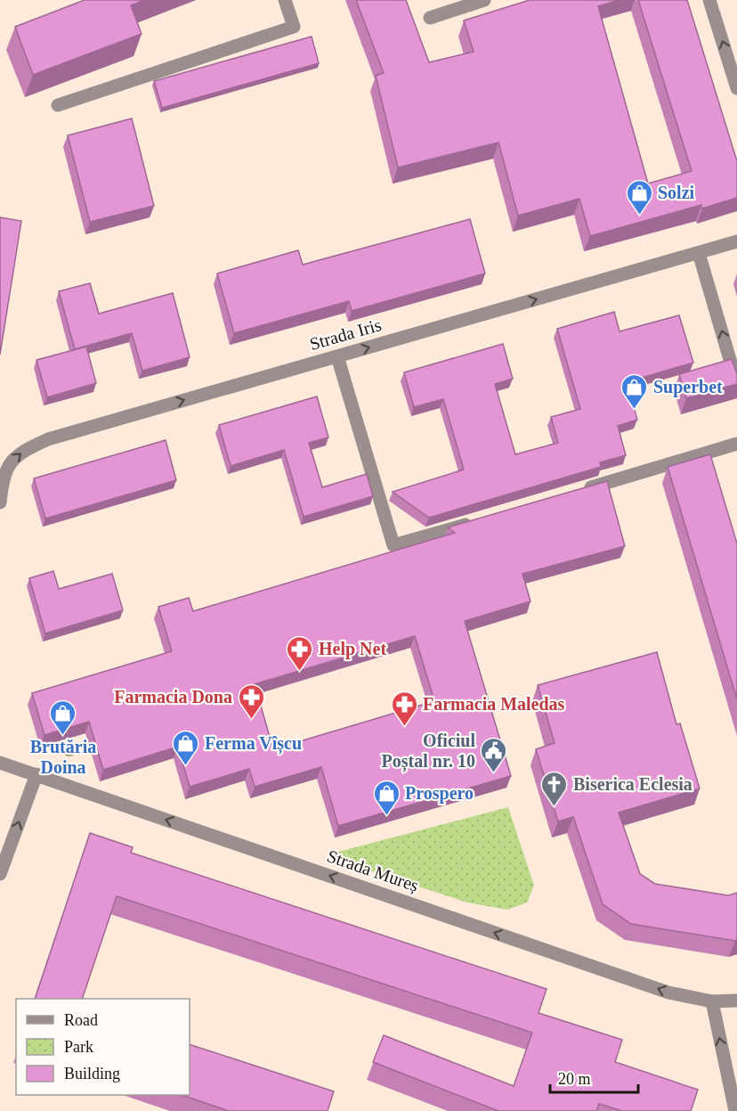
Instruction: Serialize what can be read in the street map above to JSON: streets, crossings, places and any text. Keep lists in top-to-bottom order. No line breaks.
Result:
{"streets":{"street":["Strada Iris","Strada Mureș"]},"one_way":["Strada Iris","Strada Mureș"],"places":{"shop":["Solzi","Superbet","Brutăria Doina","Ferma Vîșcu","Prospero"],"pharmacy":["Help Net","Farmacia Dona","Farmacia Maledas"],"public building":["Oficiul Poștal nr. 10"],"church":["Biserica Eclesia"]},"legend":["Road","Park","Building"],"scale_bar":"20 m"}
